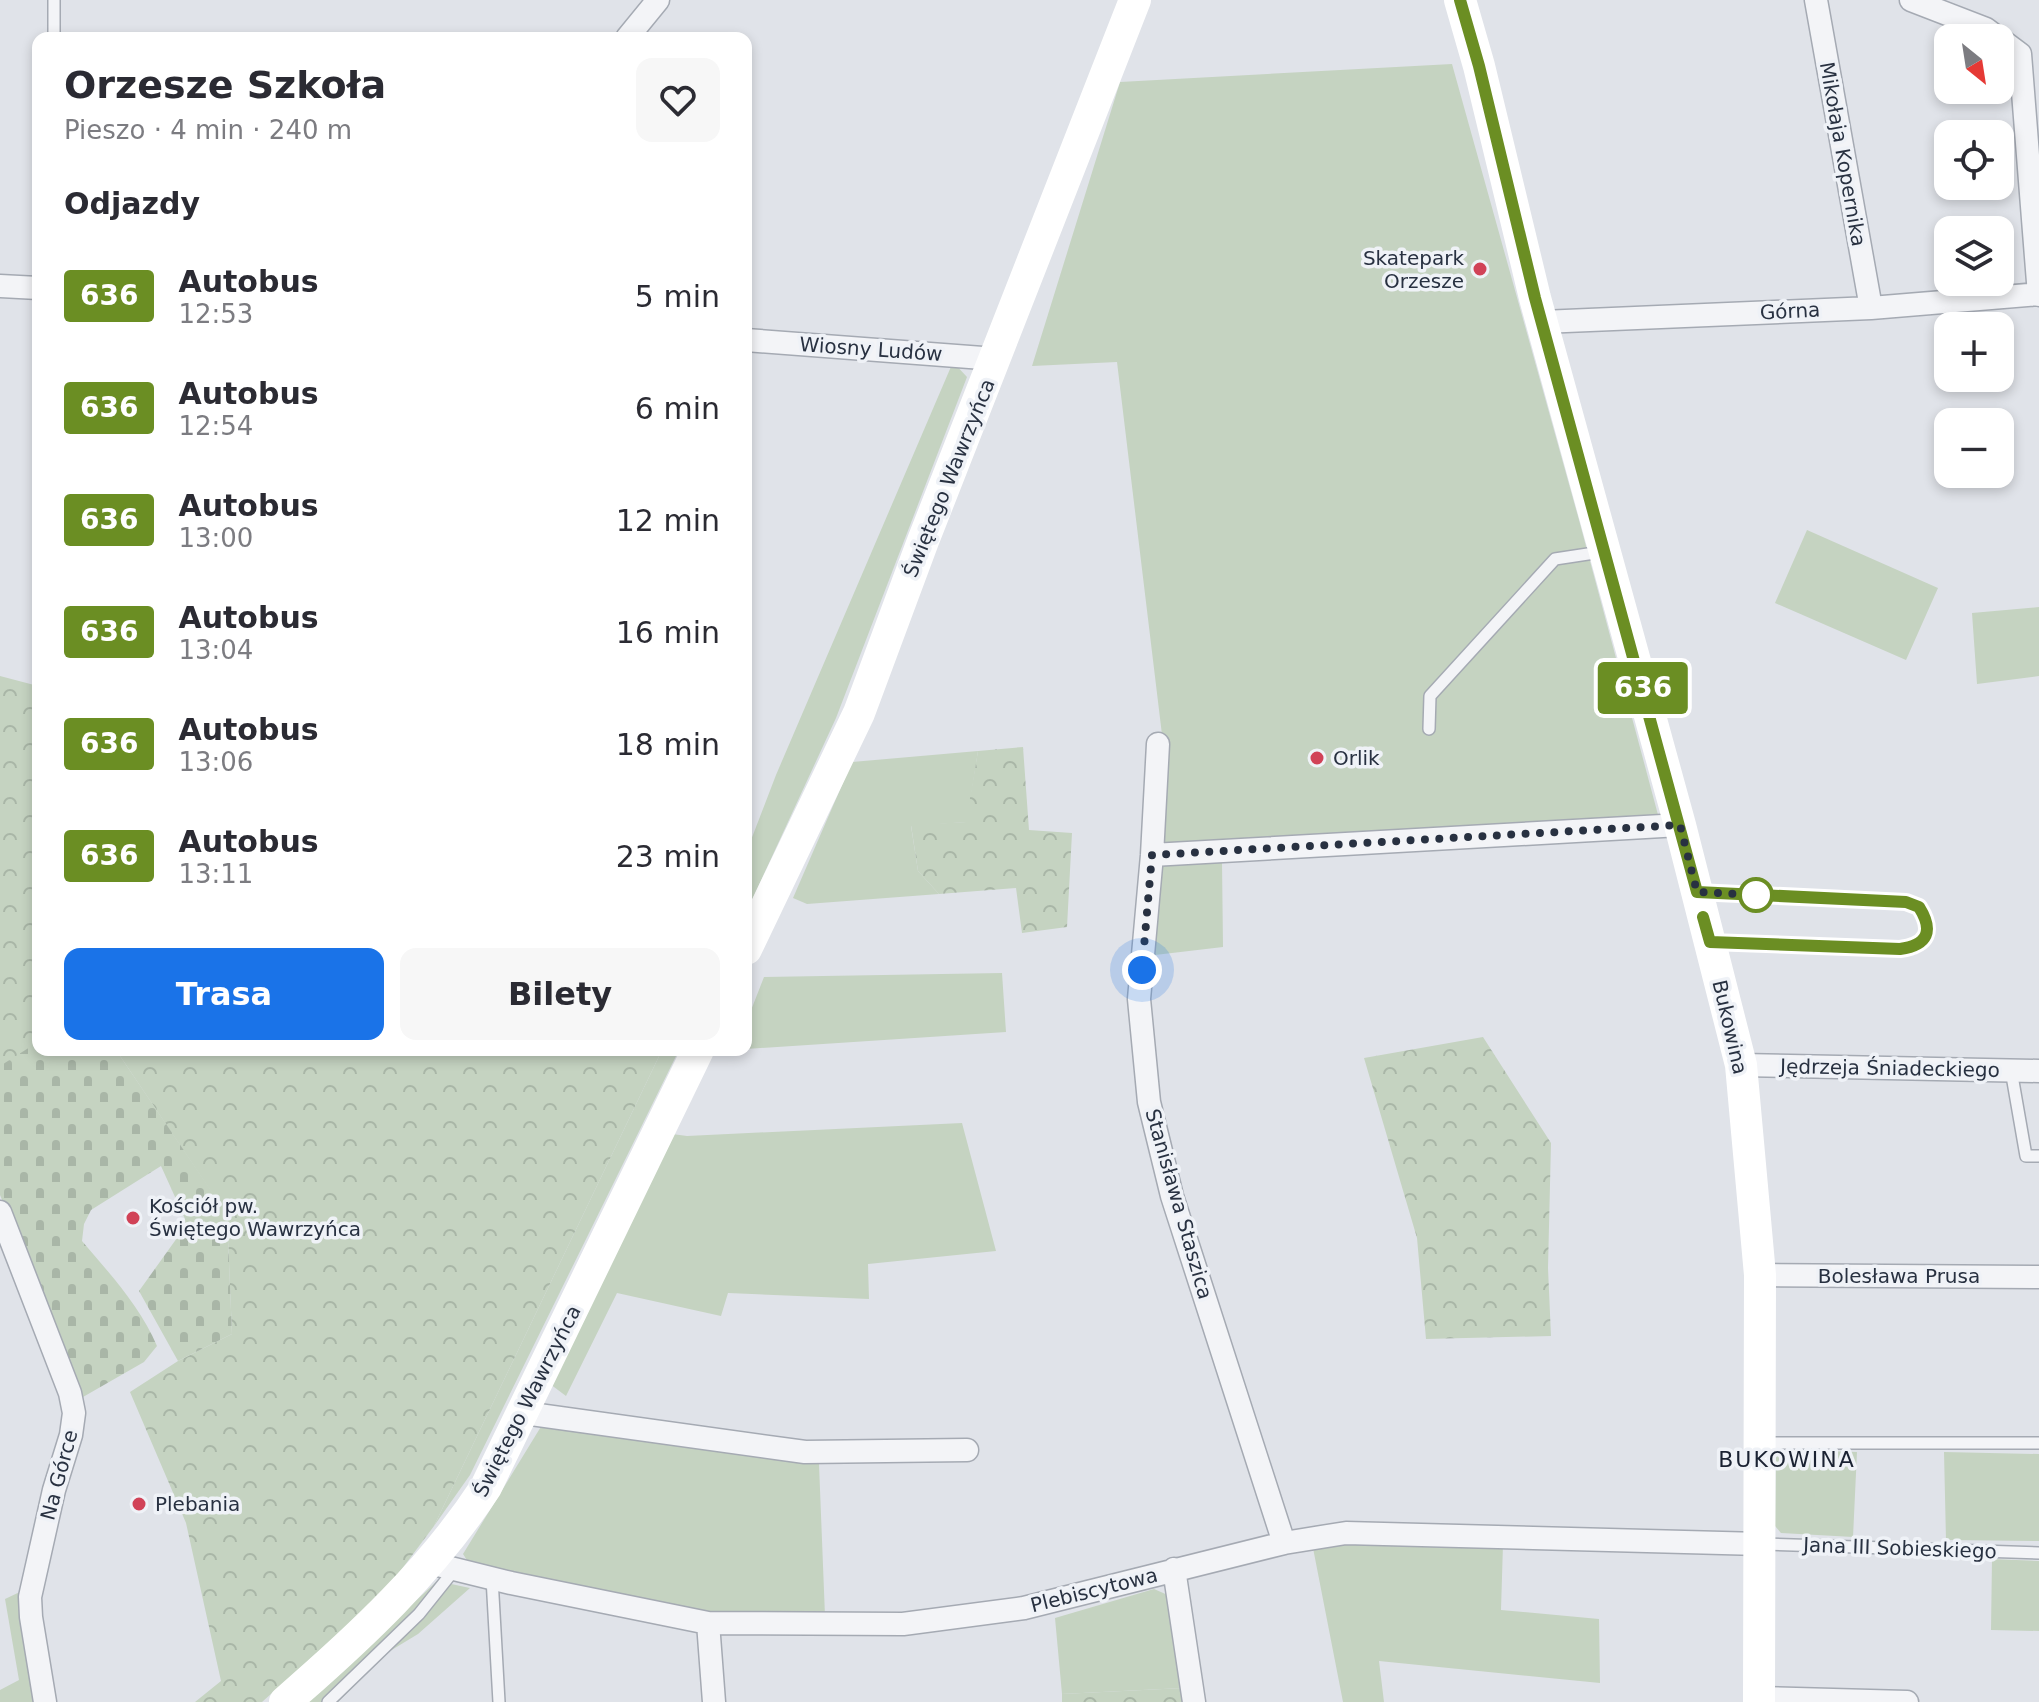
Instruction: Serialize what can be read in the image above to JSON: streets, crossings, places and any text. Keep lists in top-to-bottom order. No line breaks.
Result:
{"streets":{"street":["Mikołaja Kopernika","Górna","Wiosny Ludów","Świętego Wawrzyńca","Bukowina","Jędrzeja Śniadeckiego","Stanisława Staszica","Bolesława Prusa","Na Górce","Plebiscytowa"],"lane":["Jana III Sobieskiego"]},"crossings":[["Mikołaja Kopernika","Górna"],["Górna","Bukowina"],["Wiosny Ludów","Świętego Wawrzyńca"],["Świętego Wawrzyńca","Plebiscytowa"],["Bukowina","Jędrzeja Śniadeckiego"],["Bukowina","Bolesława Prusa"],["Bukowina","Jana III Sobieskiego"],["Bukowina","Plebiscytowa"],["Stanisława Staszica","Plebiscytowa"],["Jana III Sobieskiego","Plebiscytowa"]],"districts":["BUKOWINA"],"places":["Skatepark Orzesze","Orlik","Kościół pw. Świętego Wawrzyńca","Plebania"],"lines":["bus line 636"],"north":"bottom right","page":{"on_map":"636","map_buttons":["+","−"],"heading":[["Orzesze Szkoła","Pieszo · 4 min · 240 m"],"Odjazdy"],"list":[{"mark":"636","name":"Autobus","note":"12:53","value":"5 min"},{"mark":"636","name":"Autobus","note":"12:54","value":"6 min"},{"mark":"636","name":"Autobus","note":"13:00","value":"12 min"},{"mark":"636","name":"Autobus","note":"13:04","value":"16 min"},{"mark":"636","name":"Autobus","note":"13:06","value":"18 min"},{"mark":"636","name":"Autobus","note":"13:11","value":"23 min"}],"buttons":["Trasa","Bilety"]}}
